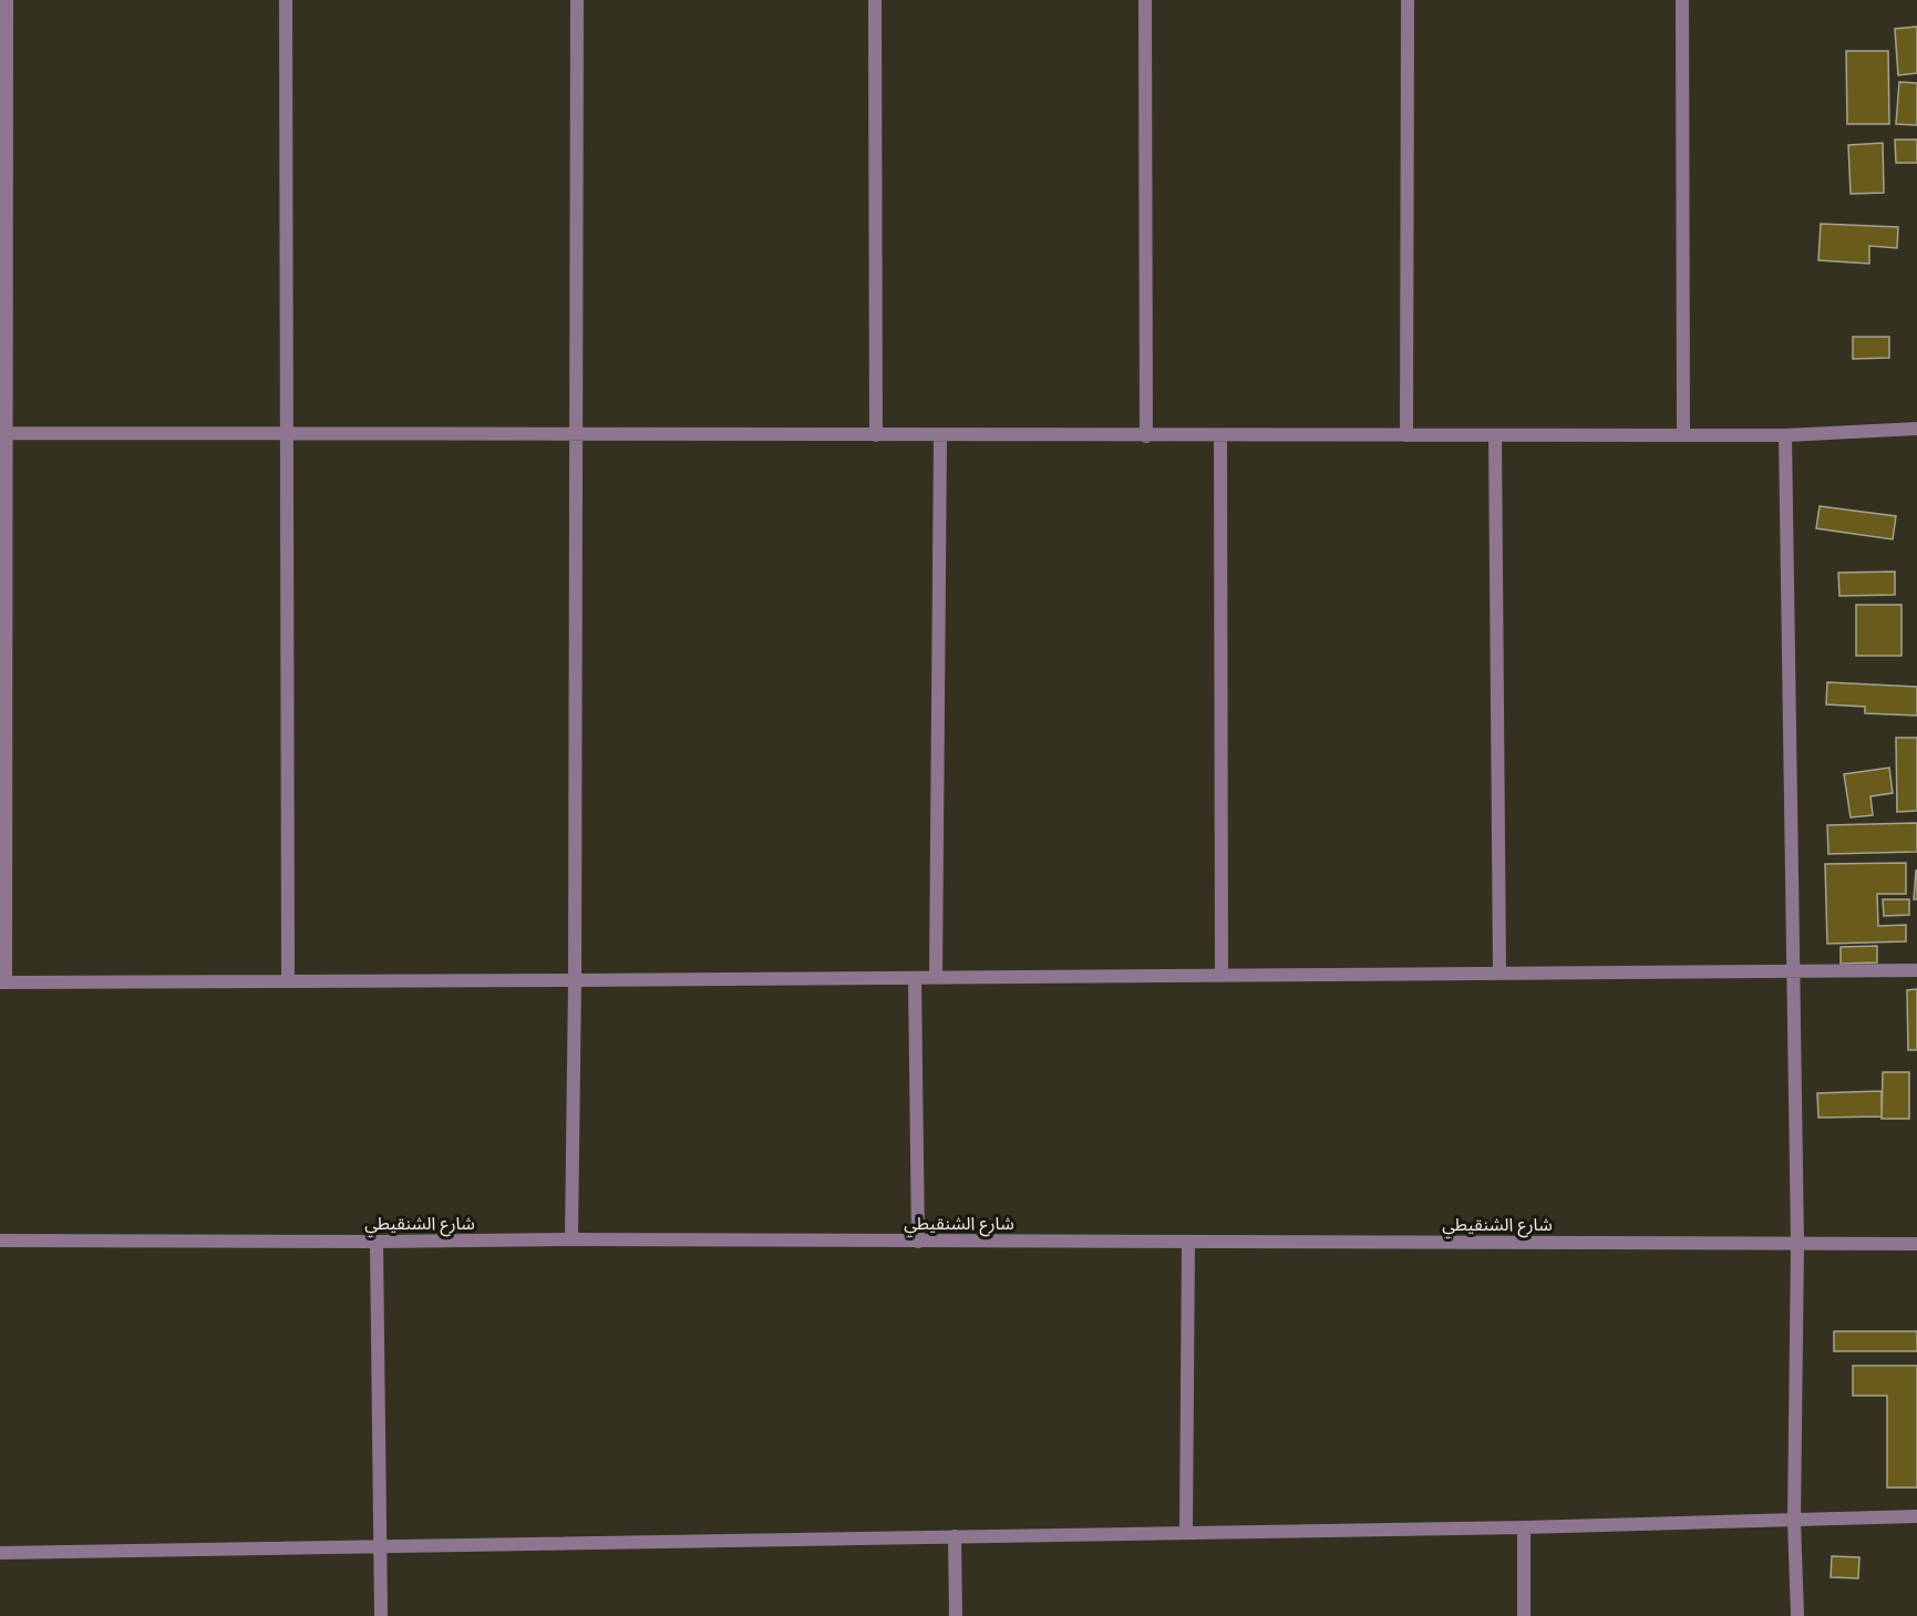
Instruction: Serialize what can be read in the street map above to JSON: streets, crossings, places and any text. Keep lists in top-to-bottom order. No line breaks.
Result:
{"streets":{"street":["شارع الشنقيطي"]}}
